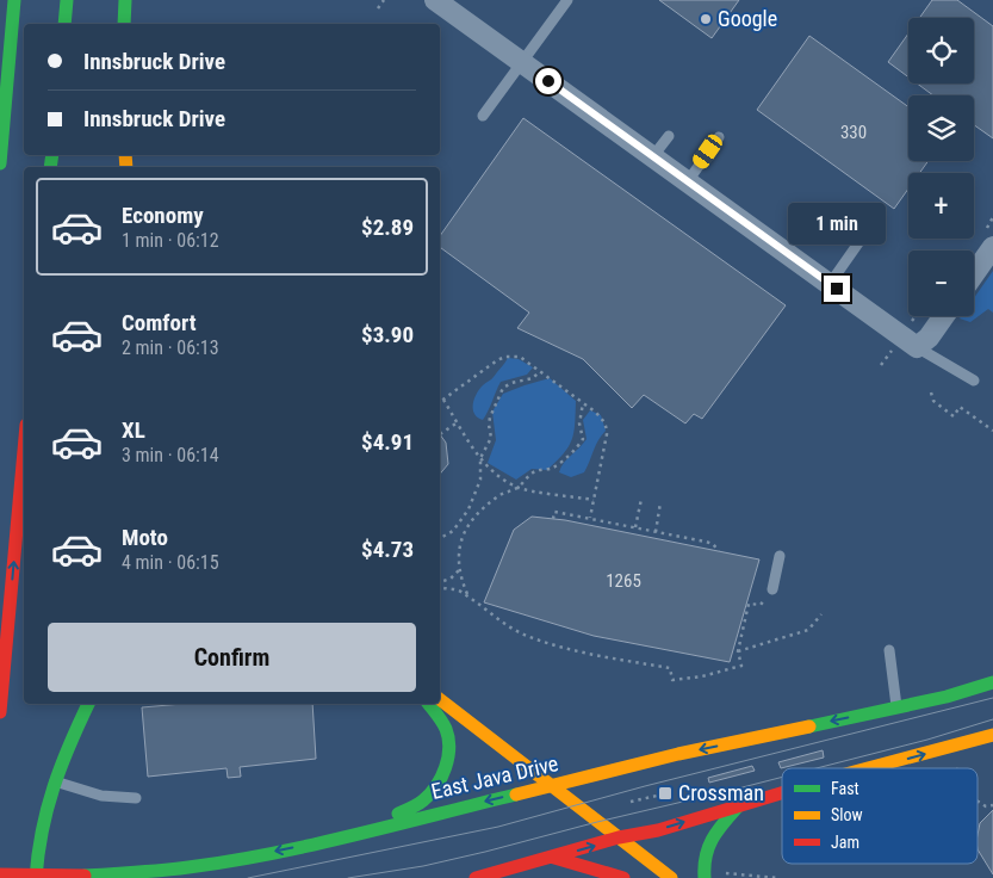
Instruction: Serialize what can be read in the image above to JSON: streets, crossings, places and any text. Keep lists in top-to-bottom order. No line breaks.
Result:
{"streets":{"main road":["East Java Drive"]},"places":{"other":["Google"],"transit":["Crossman"]},"house_numbers":["330","1265"],"legend":["Fast","Slow","Jam"],"page":{"map_buttons":["+","−"],"banner":["Innsbruck Drive","Innsbruck Drive"],"list":[{"name":"Economy","note":"1 min · 06:12","value":"$2.89"},{"name":"Comfort","note":"2 min · 06:13","value":"$3.90"},{"name":"XL","note":"3 min · 06:14","value":"$4.91"},{"name":"Moto","note":"4 min · 06:15","value":"$4.73"}],"bubble":"1 min","buttons":"Confirm"}}
